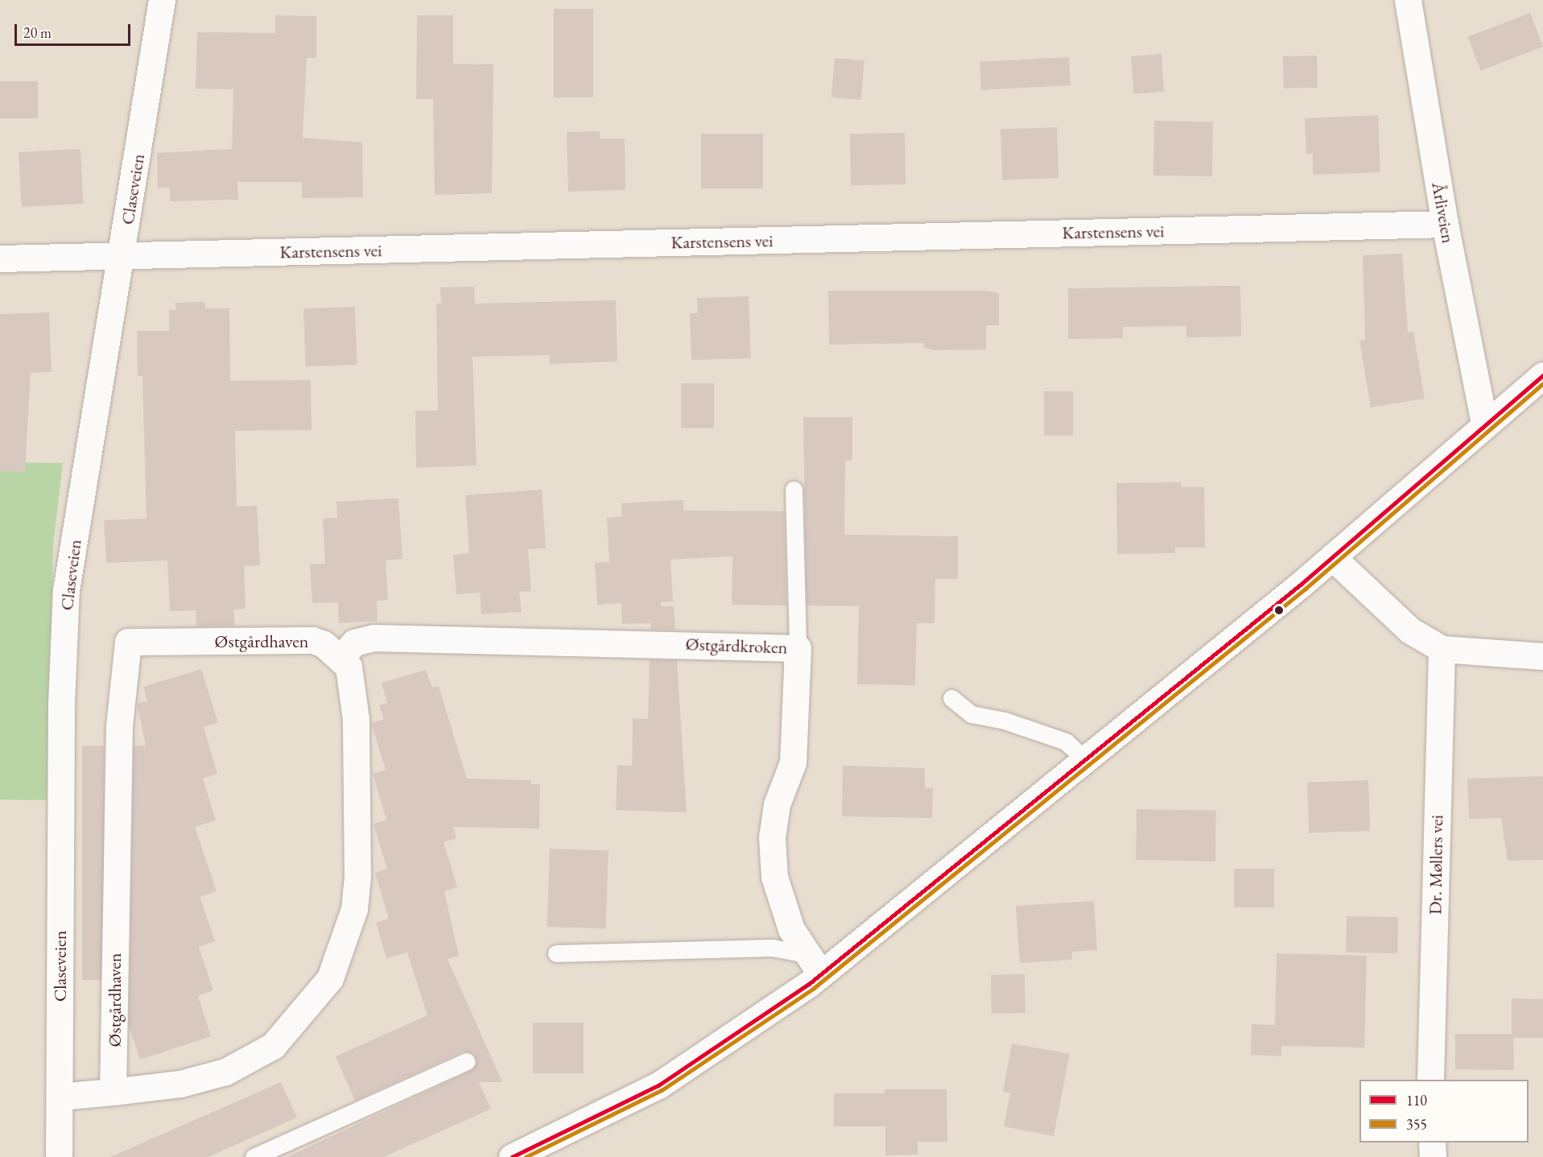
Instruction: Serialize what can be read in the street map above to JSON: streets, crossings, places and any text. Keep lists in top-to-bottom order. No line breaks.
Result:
{"streets":{"street":["Claseveien","Årliveien","Karstensens vei","Østgårdhaven","Østgårdkroken","Dr. Møllers vei"]},"crossings":[["Claseveien","Karstensens vei"],["Årliveien","Karstensens vei"],["Østgårdhaven","Østgårdkroken"]],"lines":["transit line 110","transit line 355"],"legend":["110","355"],"scale_bar":"20 m"}
